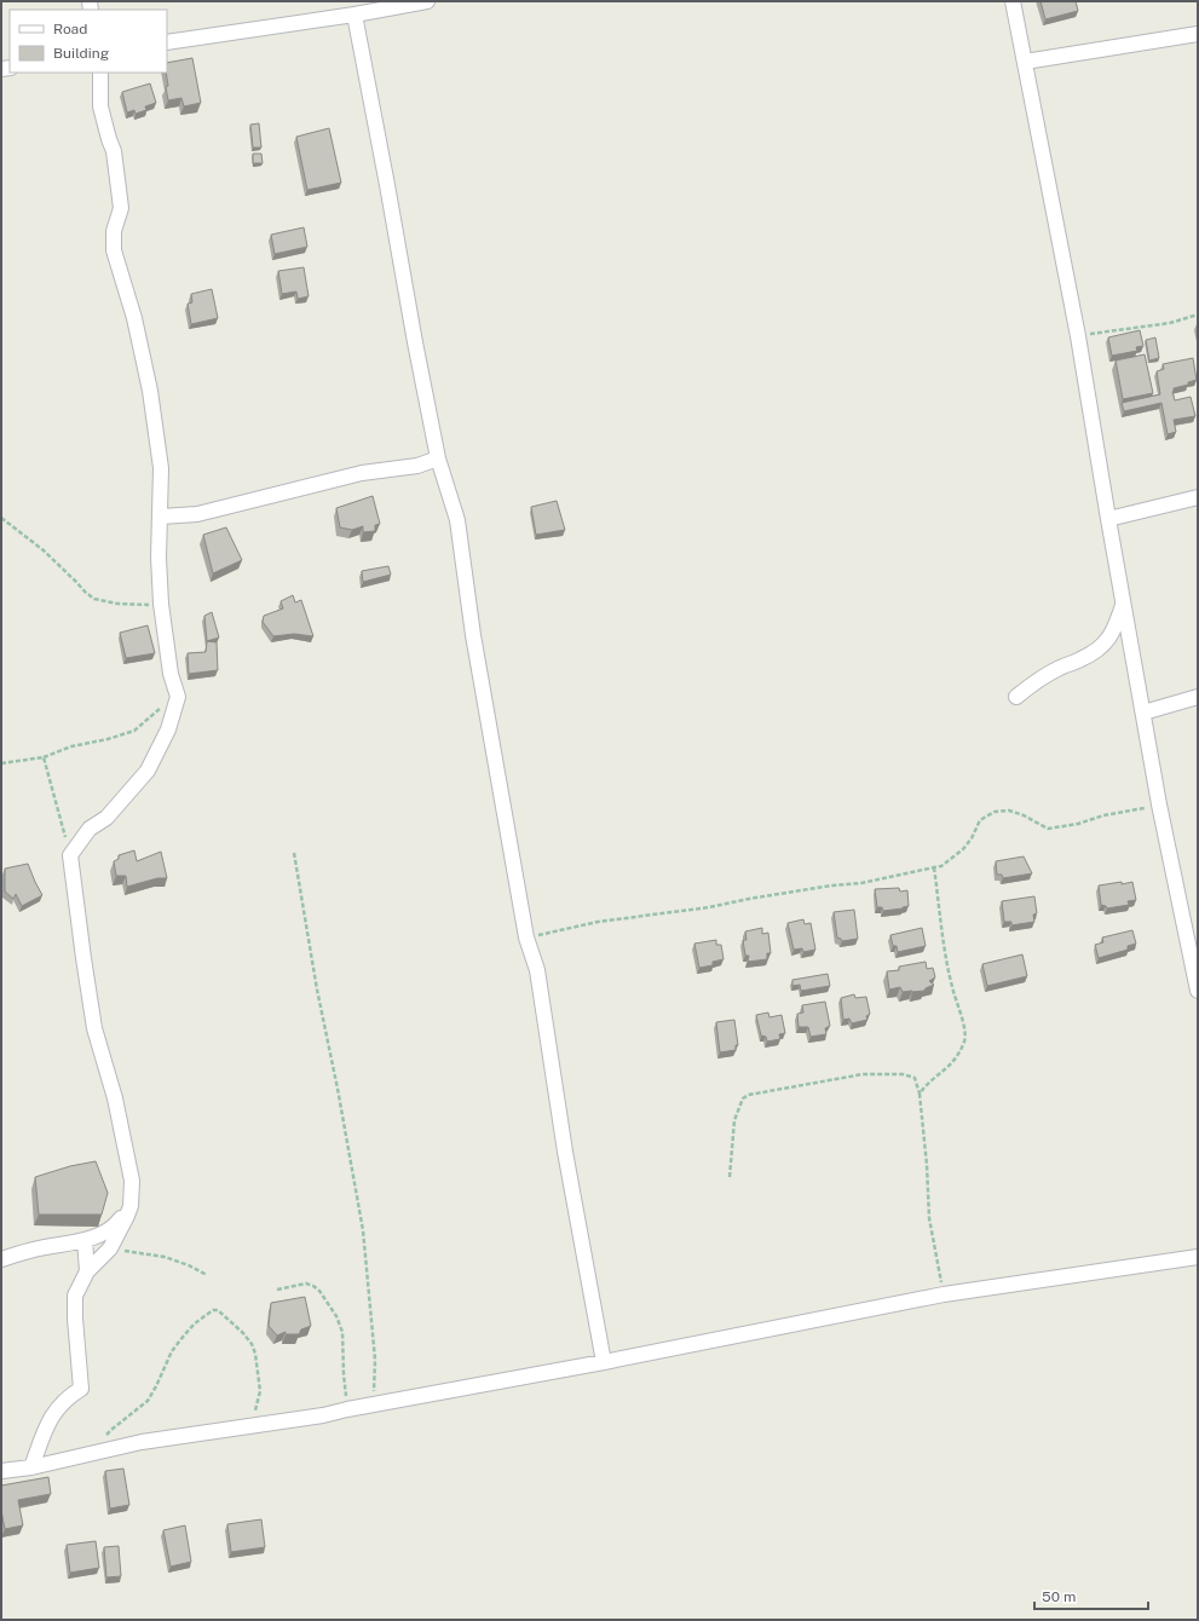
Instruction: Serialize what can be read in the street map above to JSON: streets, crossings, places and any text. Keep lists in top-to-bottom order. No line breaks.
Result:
{"legend":["Road","Building"],"scale_bar":"50 m"}
